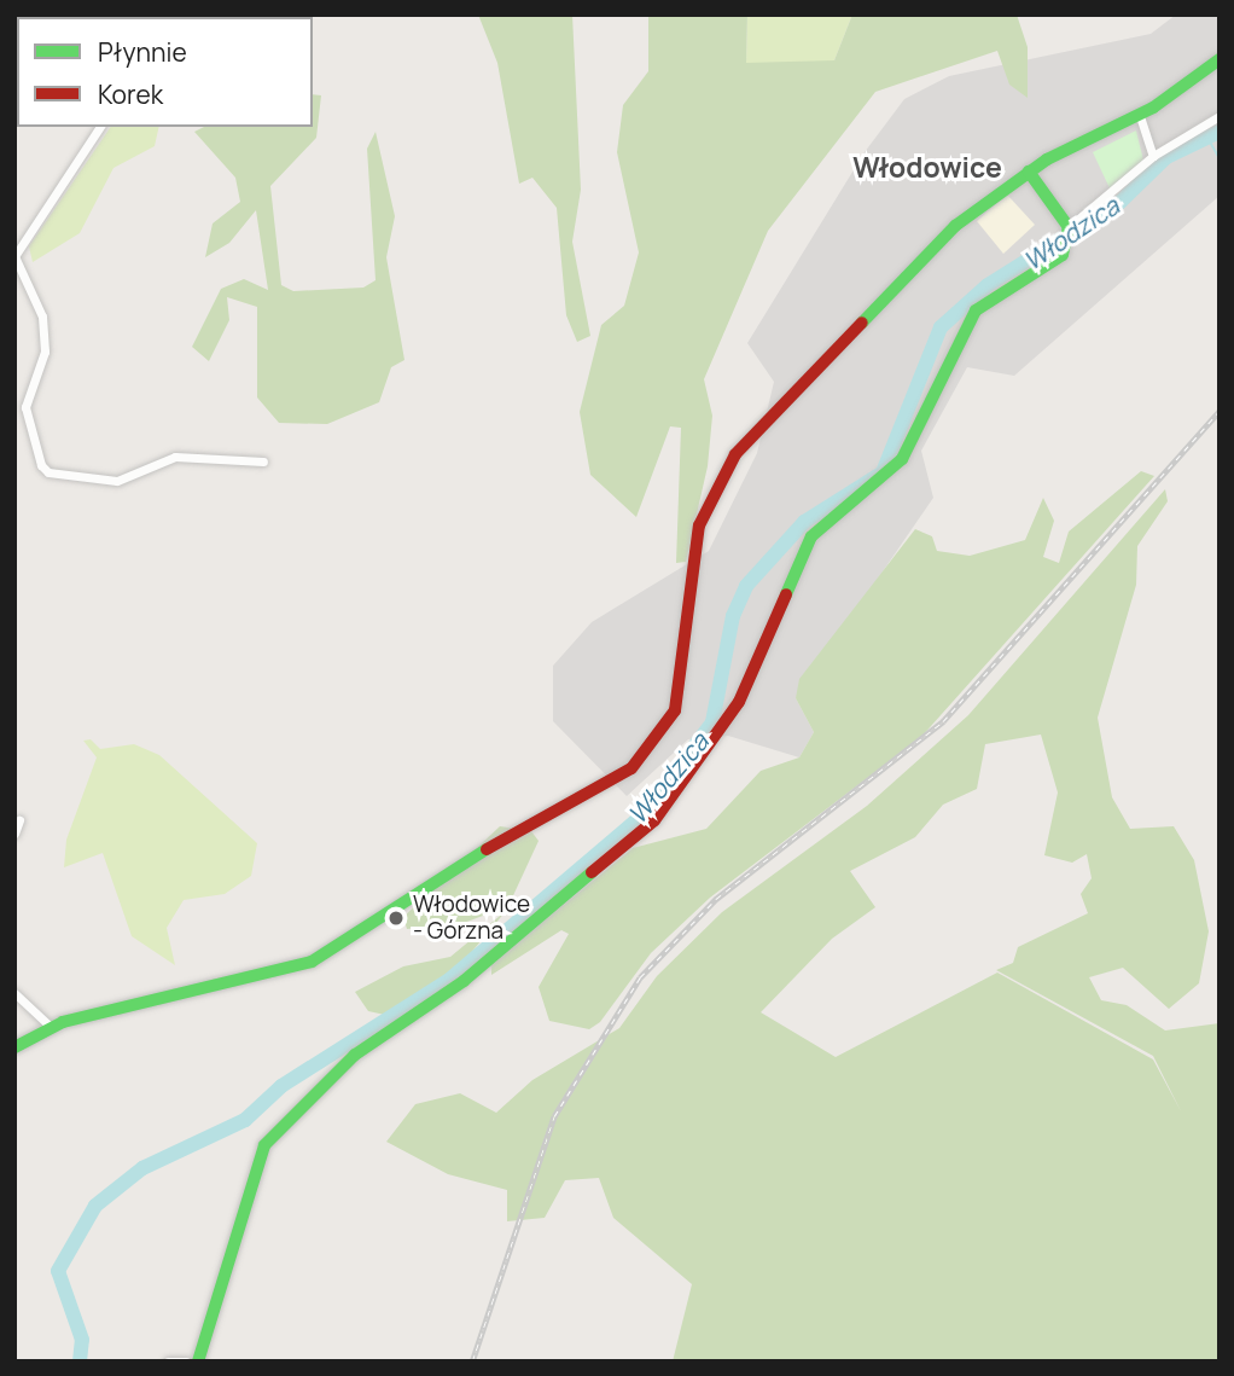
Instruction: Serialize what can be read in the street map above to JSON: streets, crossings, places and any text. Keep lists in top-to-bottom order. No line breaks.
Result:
{"districts":["Włodowice"],"water":["Włodzica"],"places":["Włodowice - Górzna"],"legend":["Płynnie","Korek"]}
